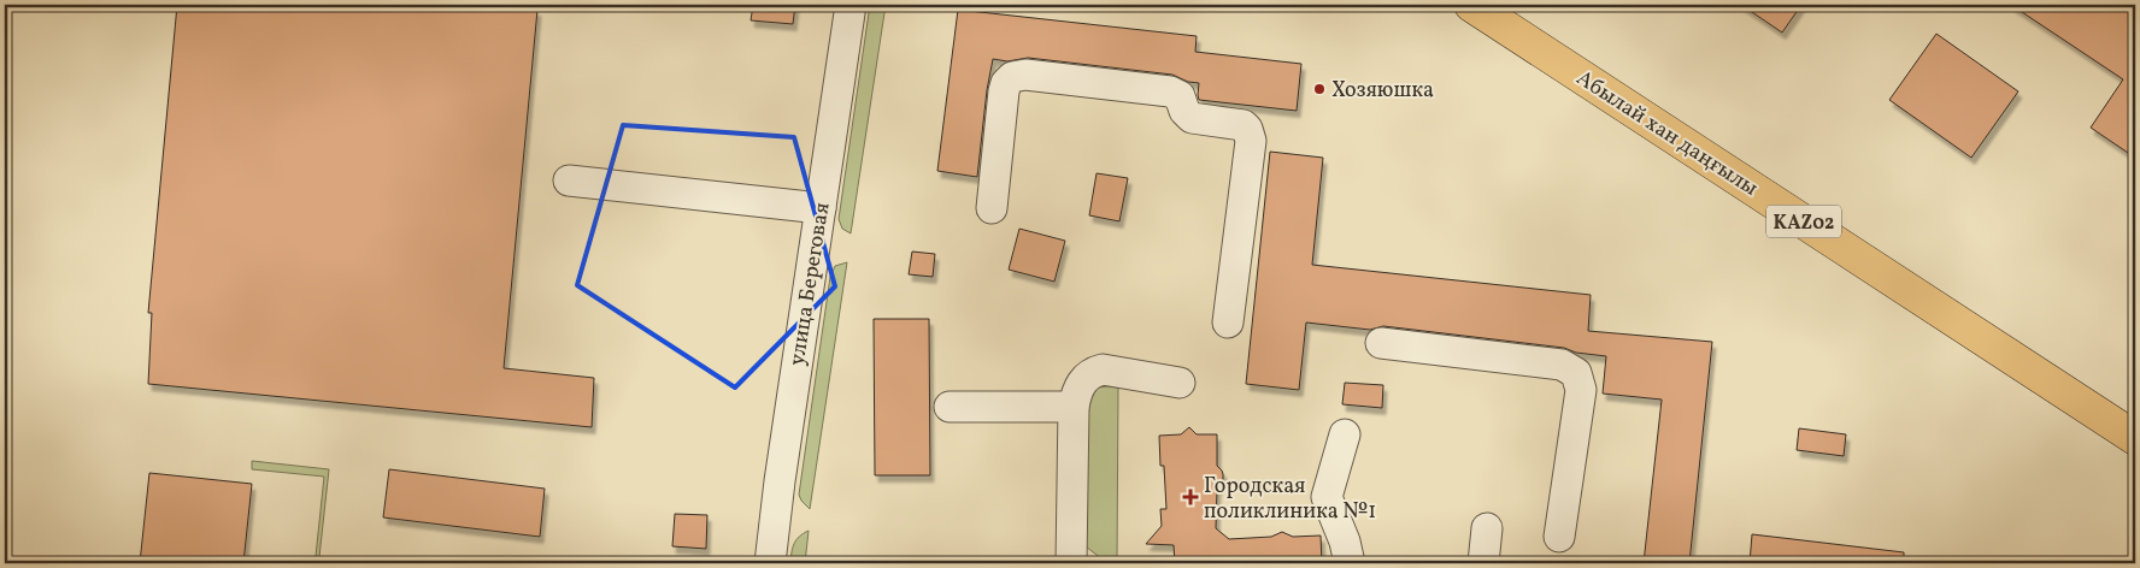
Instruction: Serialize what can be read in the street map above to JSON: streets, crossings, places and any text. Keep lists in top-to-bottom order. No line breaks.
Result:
{"streets":{"highway":["Абылай хан даңғылы","KАZ02"],"street":["улица Береговая"]},"places":{"other":["Хозяюшка"],"health":["Городская поликлиника №1"]}}
